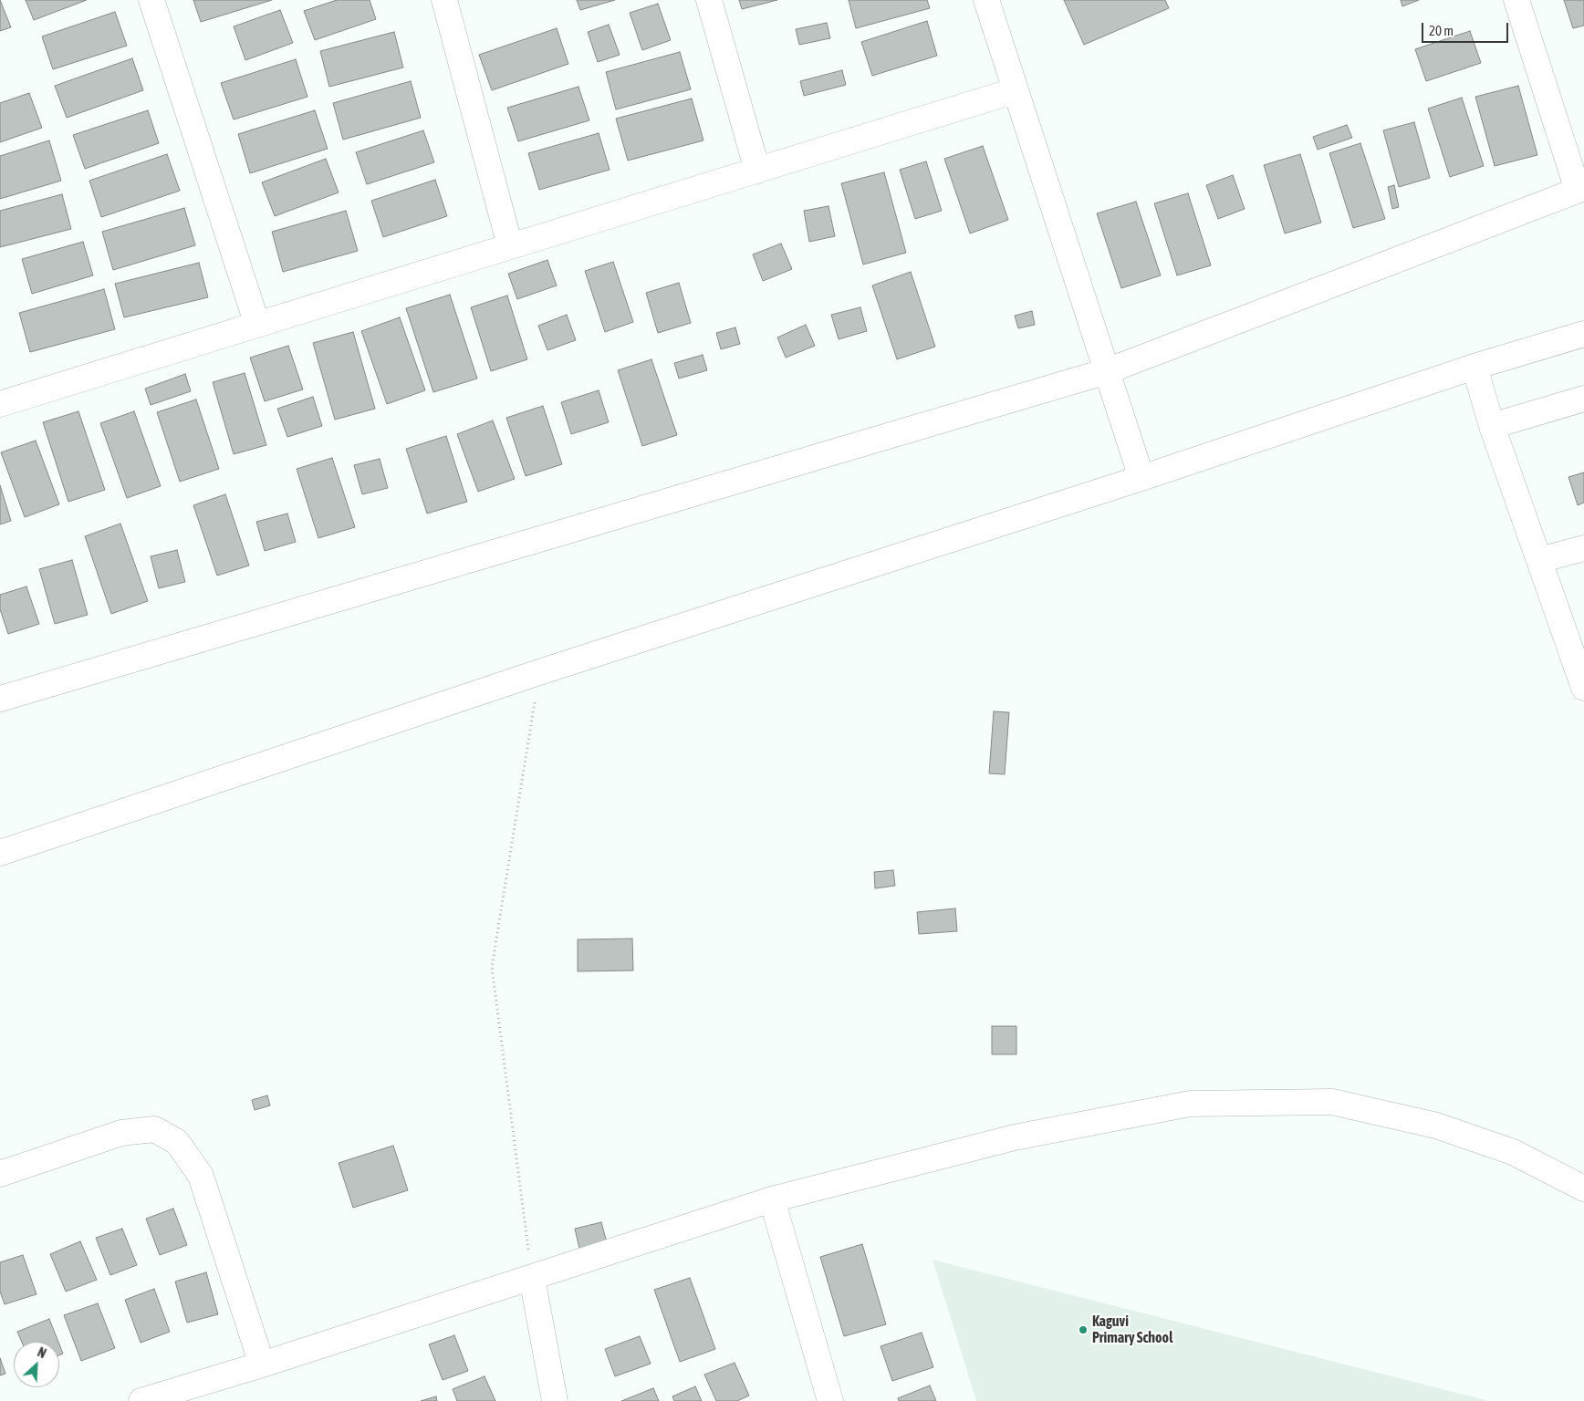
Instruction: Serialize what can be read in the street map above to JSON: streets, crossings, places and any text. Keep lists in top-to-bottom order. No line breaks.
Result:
{"places":["Kaguvi Primary School"],"scale_bar":"20 m","north":"top right"}
